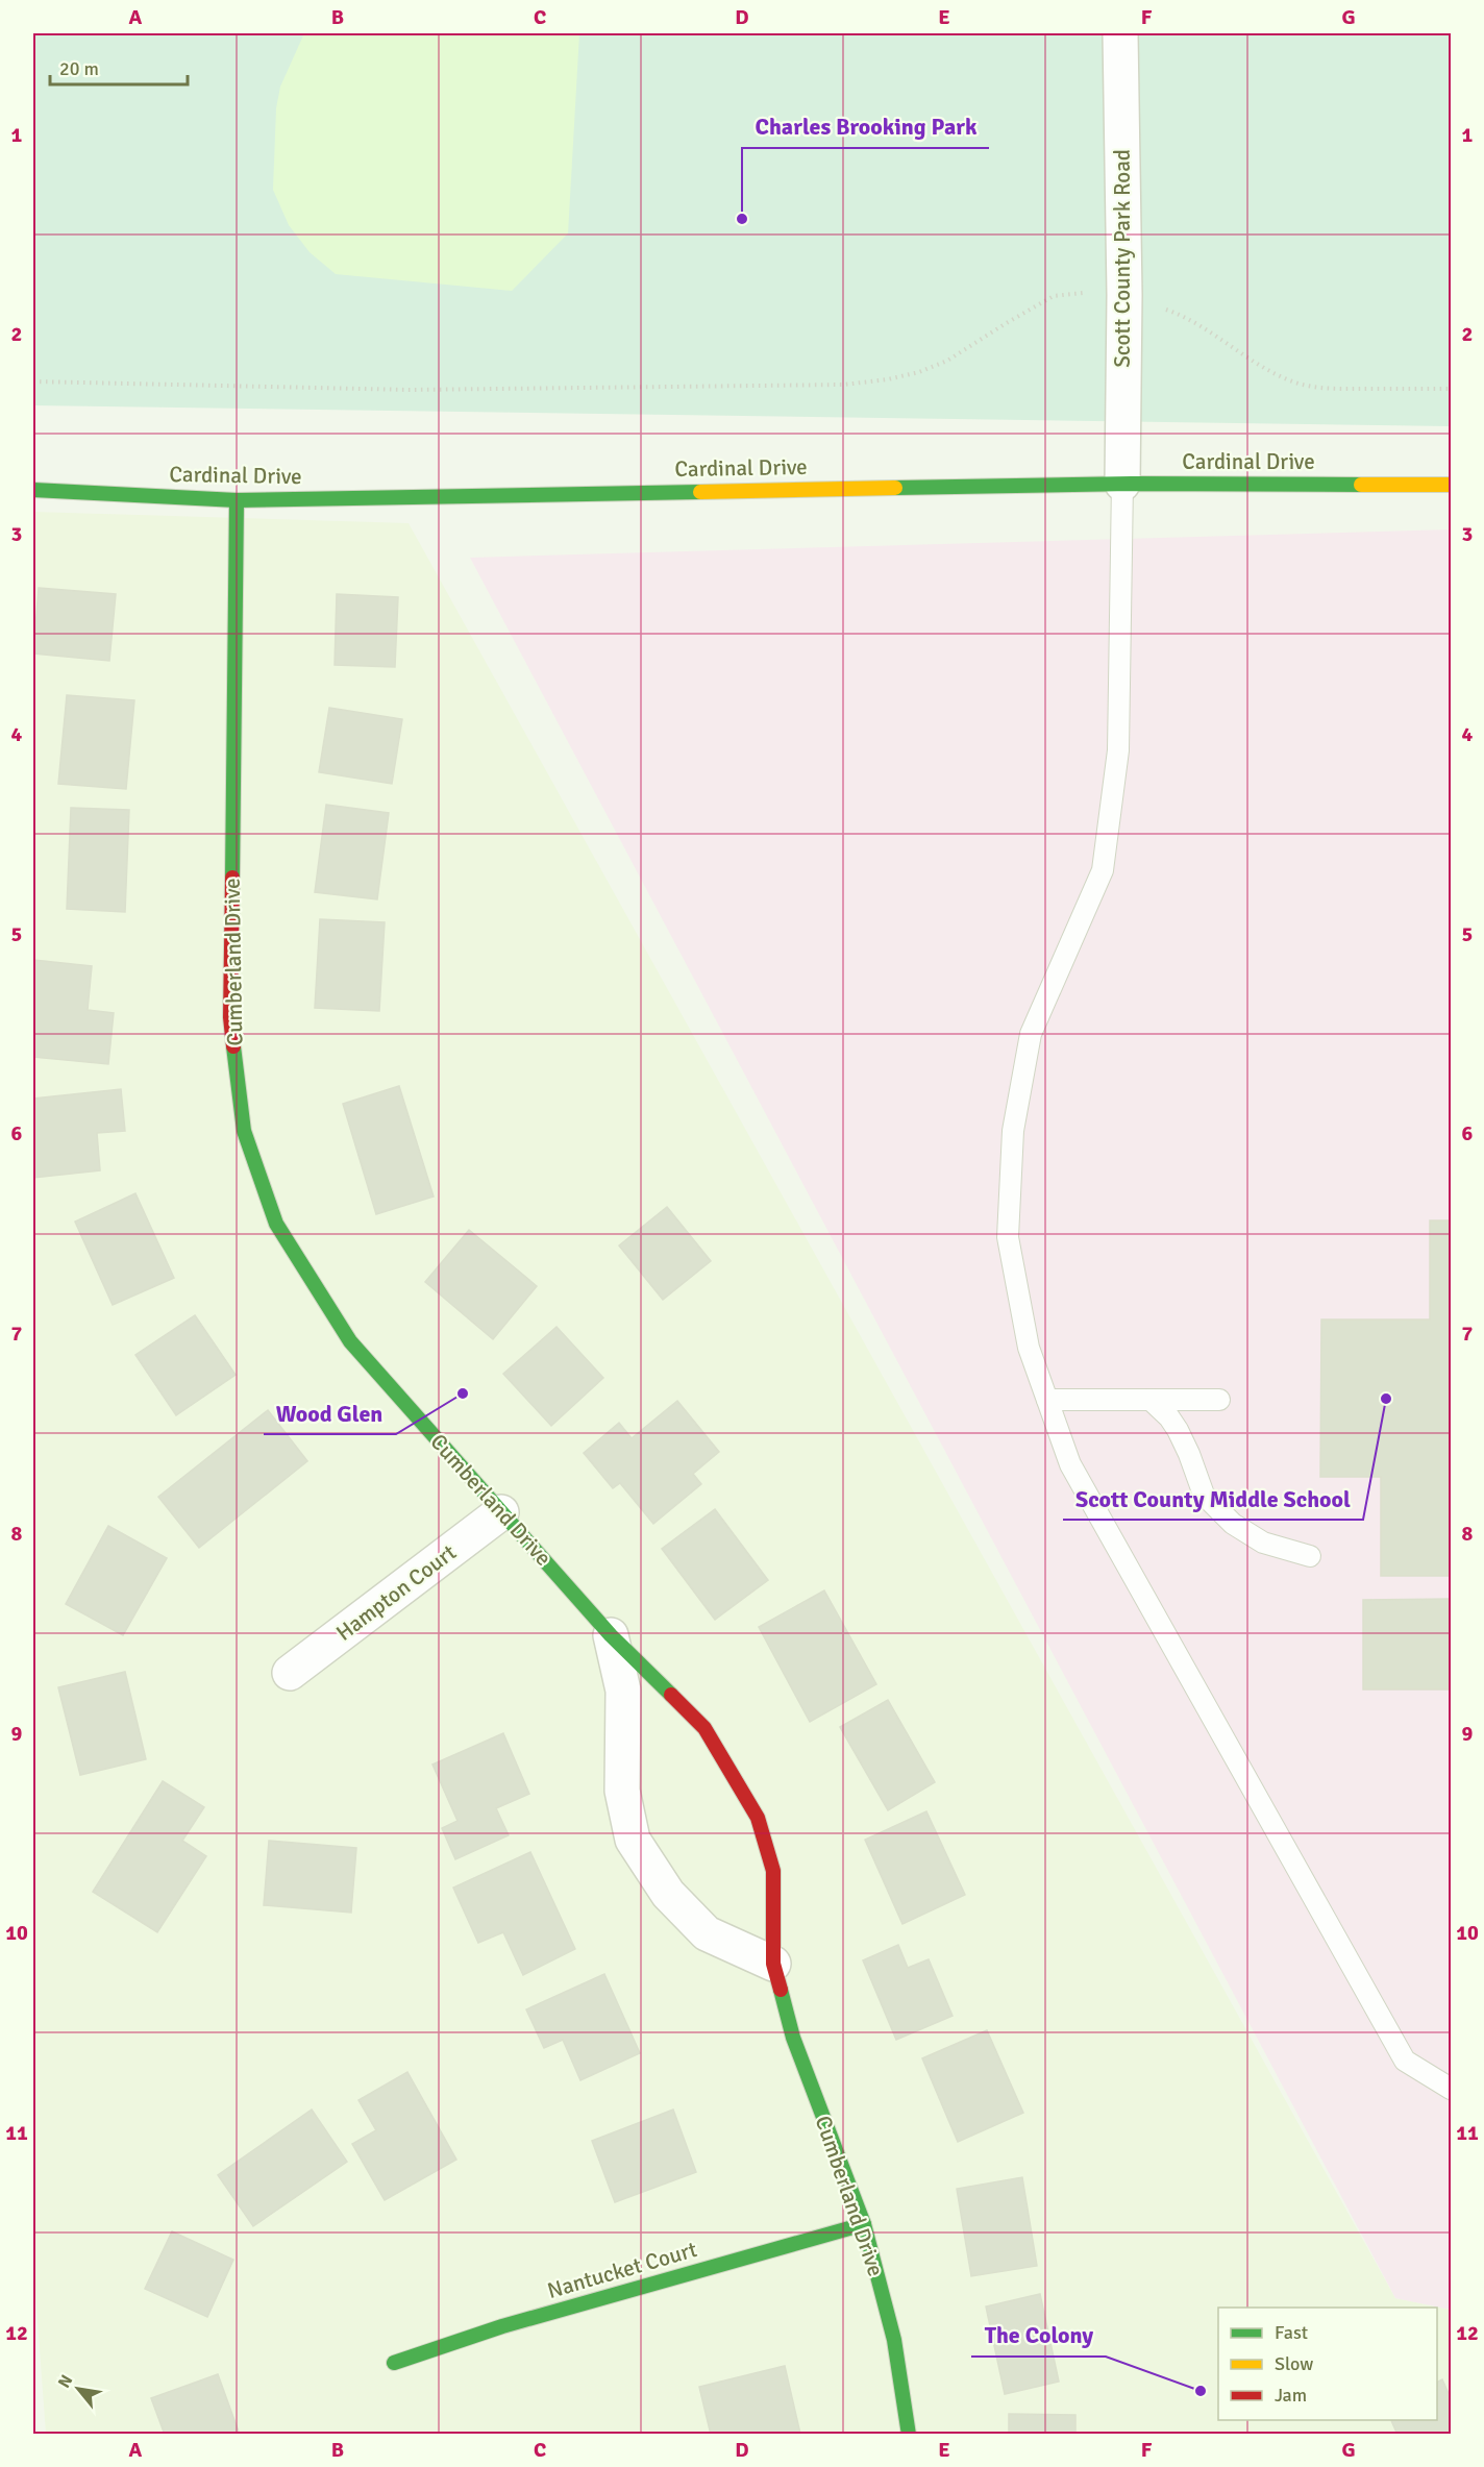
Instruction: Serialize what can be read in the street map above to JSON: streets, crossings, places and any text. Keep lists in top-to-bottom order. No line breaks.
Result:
{"streets":{"street":["Scott County Park Road","Cardinal Drive","Cumberland Drive","Hampton Court","Nantucket Court"]},"crossings":[["Scott County Park Road","Cardinal Drive"],["Cardinal Drive","Cumberland Drive"],["Cumberland Drive","Hampton Court"],["Cumberland Drive","Nantucket Court"]],"places":["Charles Brooking Park","Wood Glen","Scott County Middle School","The Colony"],"legend":["Fast","Slow","Jam"],"scale_bar":"20 m","north":"top left","grid":{"columns":["A","B","C","D","E","F","G"],"rows":["1","2","3","4","5","6","7","8","9","10","11","12"]}}
